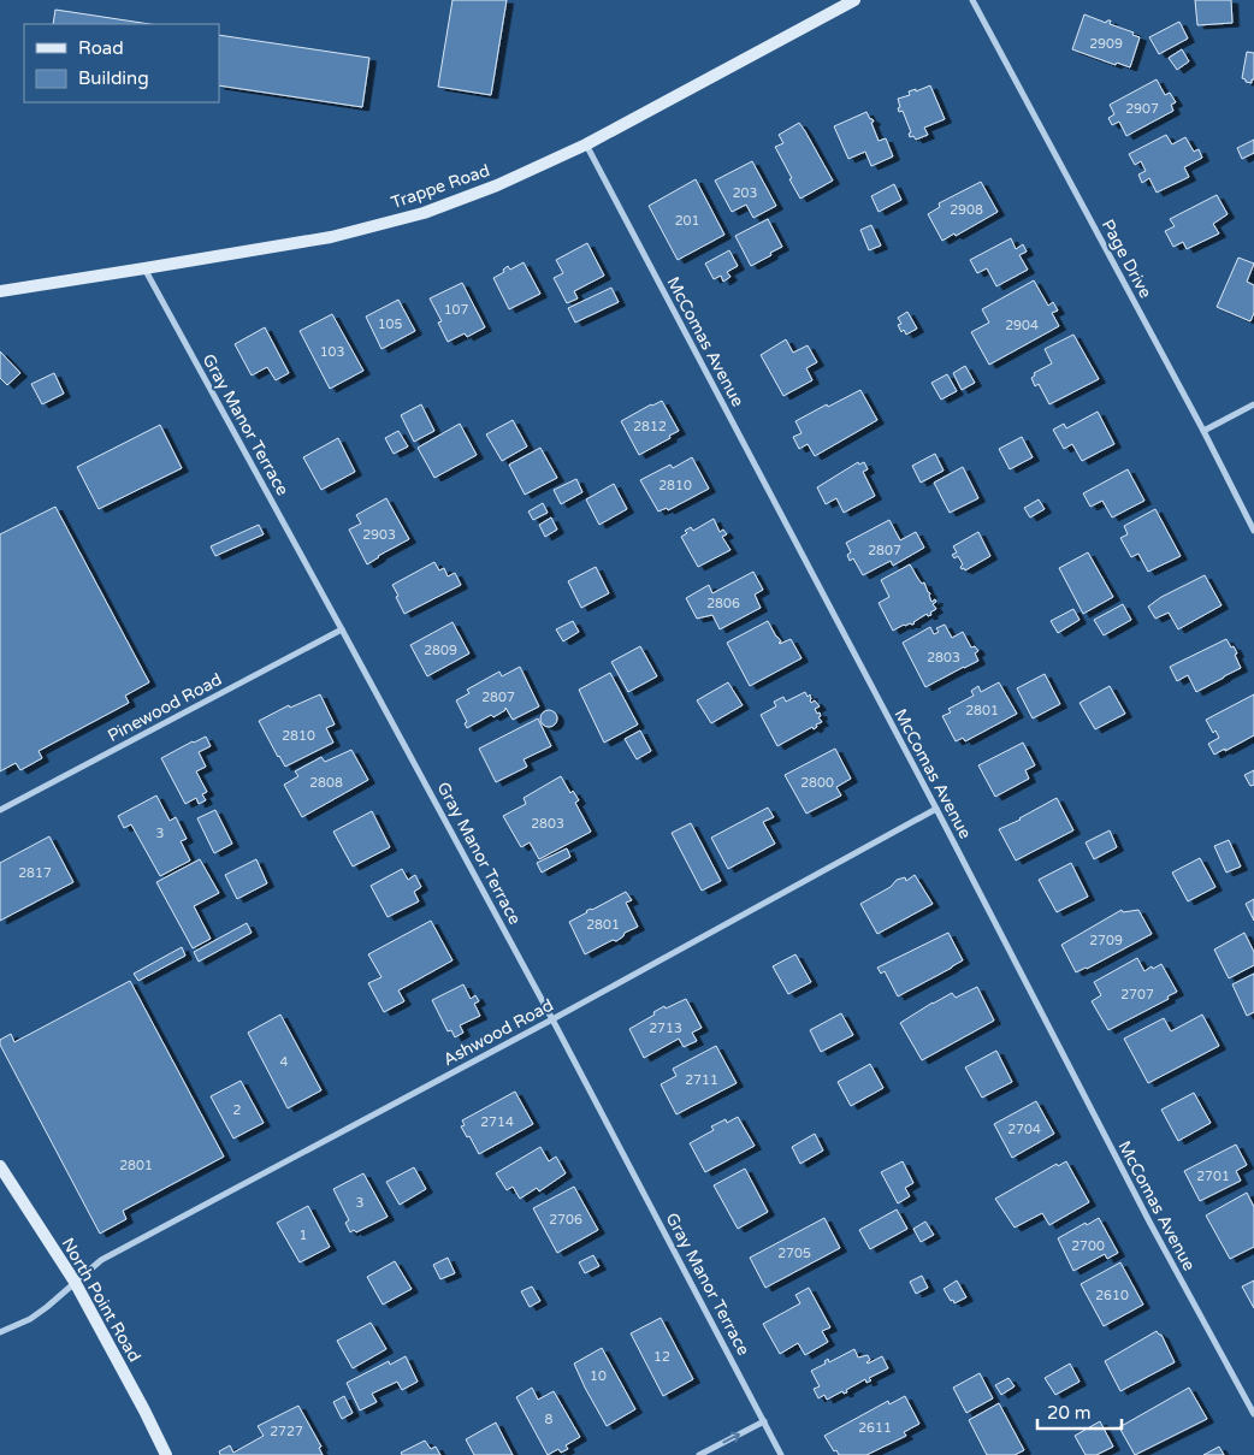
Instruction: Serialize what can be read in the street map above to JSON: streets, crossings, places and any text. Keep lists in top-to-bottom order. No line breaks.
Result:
{"streets":{"street":["Trappe Road","Page Drive","McComas Avenue","Gray Manor Terrace","Pinewood Road","Ashwood Road","North Point Road"]},"crossings":[["Trappe Road","McComas Avenue"],["Trappe Road","Gray Manor Terrace"],["McComas Avenue","Ashwood Road"],["Gray Manor Terrace","Pinewood Road"],["Gray Manor Terrace","Ashwood Road"],["Ashwood Road","North Point Road"]],"house_numbers":["2909","2907","203","2908","201","107","105","2904","103","2812","2810","2903","2807","2806","2809","2803","2807","2801","2810","2808","2800","2803","3","2817","2801","2709","2707","2713","4","2711","2","2714","2704","2801","2701","3","2706","1","2700","2705","2610","12","10","8","2611","2727"],"legend":["Road","Building"],"scale_bar":"20 m"}
